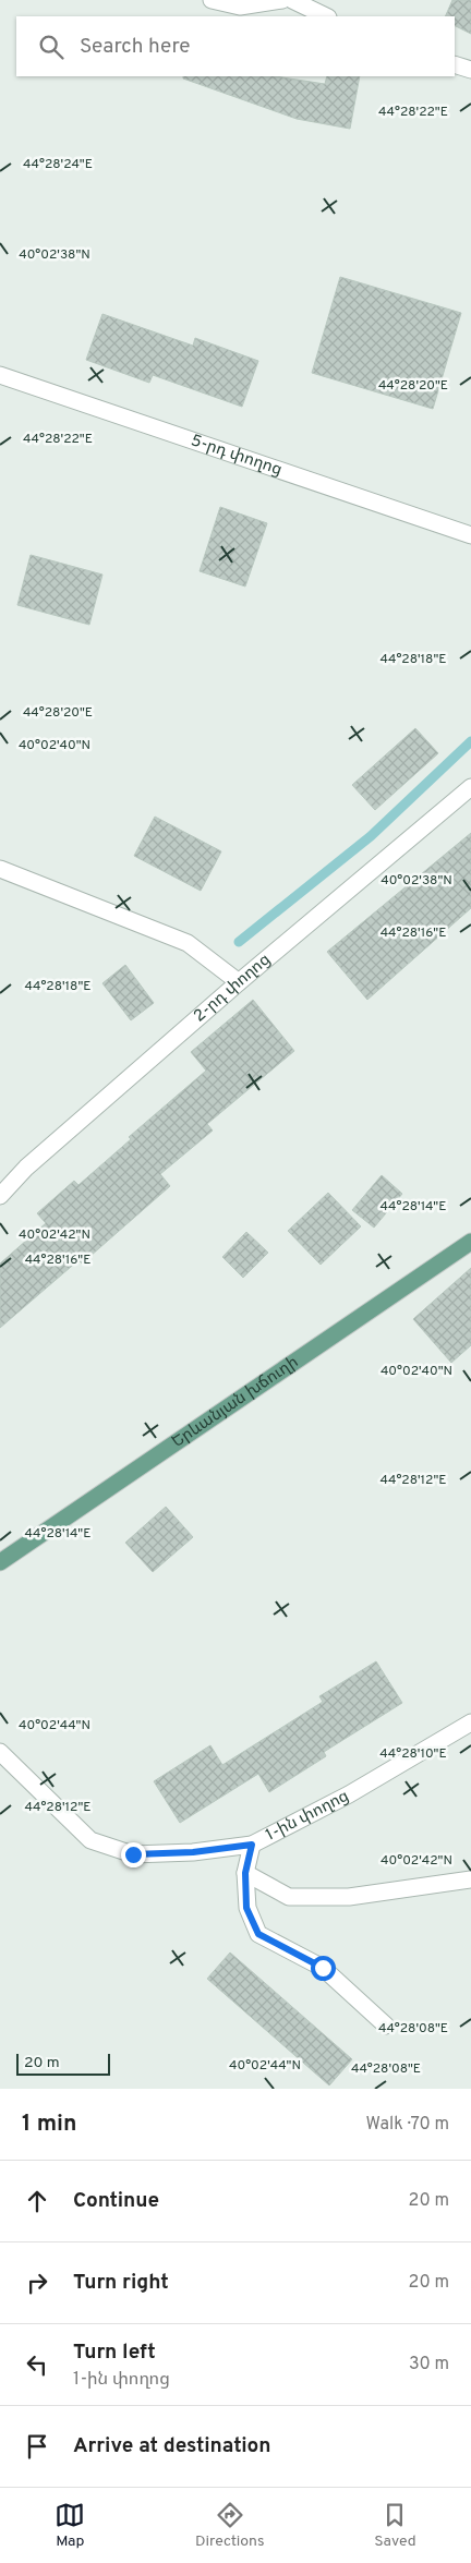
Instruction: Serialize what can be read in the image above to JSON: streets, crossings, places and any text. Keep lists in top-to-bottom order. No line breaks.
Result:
{"streets":{"main road":["Երևանյան խճուղի"],"street":["5-րդ փողոց","2-րդ փողոց","1-ին փողոց"]},"scale_bar":"20 m","page":{"search":"Search here","scale":"20 m","heading":["1 min","Walk · 70 m"],"list":[["Continue","20 m"],["Turn right","20 m"],["Turn left","1-ին փողոց","30 m"],"Arrive at destination"],"nav":["Map","Directions","Saved"]},"coordinates":["44°28'22\"E","44°28'24\"E","40°02'38\"N","44°28'20\"E","44°28'18\"E","40°02'40\"N","44°28'16\"E","44°28'14\"E","40°02'42\"N","44°28'12\"E","40°02'44\"N","44°28'10\"E","44°28'08\"E"]}
